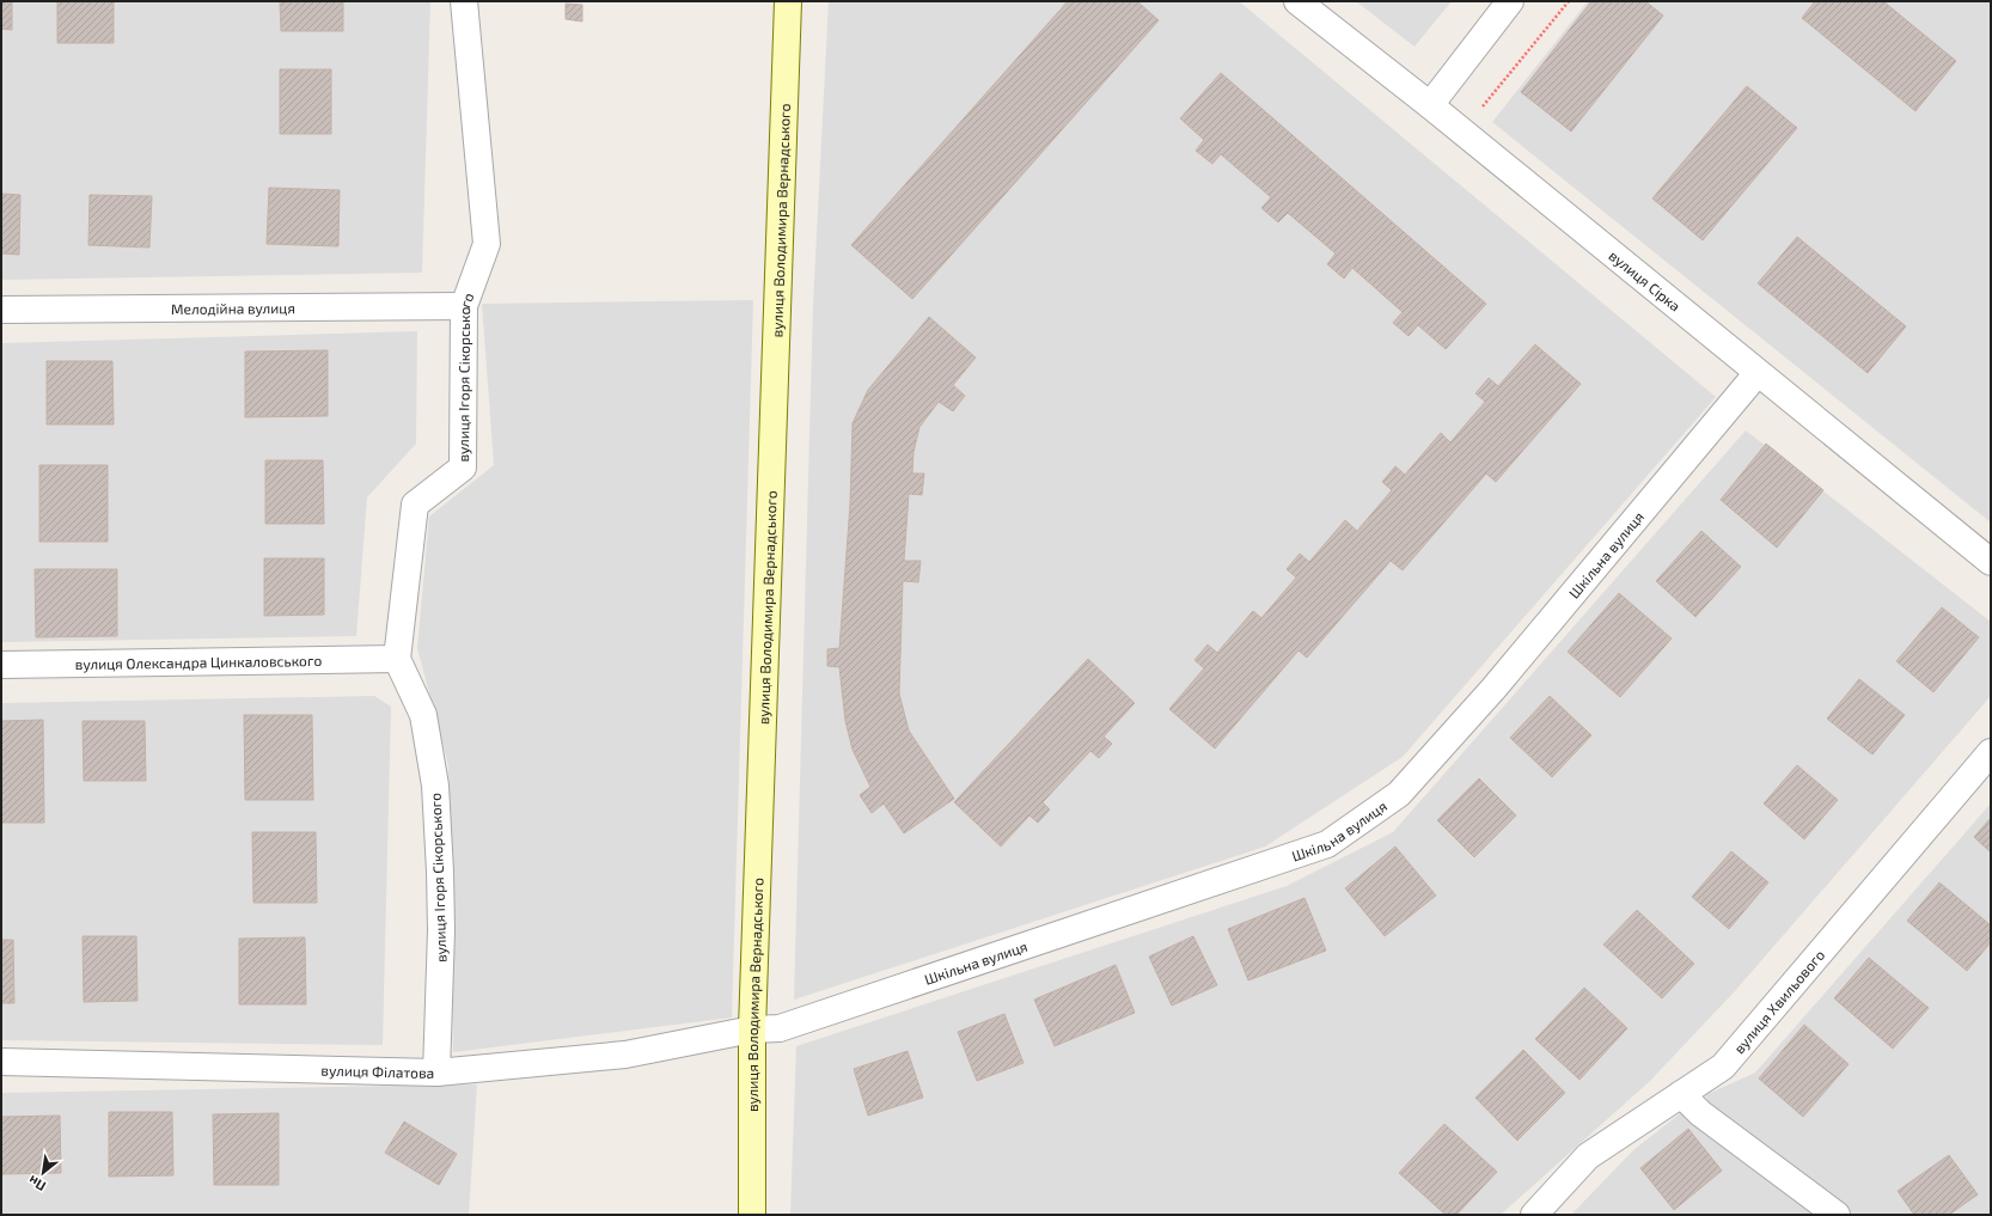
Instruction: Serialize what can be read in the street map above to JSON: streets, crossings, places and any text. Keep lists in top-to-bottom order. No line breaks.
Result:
{"streets":{"street":["вулиця Володимира Вернадського","вулиця Сірка","Мелодійна вулиця","вулиця Ігоря Сікорського","Шкільна вулиця","вулиця Олександра Цинкаловського","вулиця Хвильового","вулиця Філатова"]},"crossings":[["вулиця Володимира Вернадського","Шкільна вулиця"],["вулиця Володимира Вернадського","вулиця Філатова"],["вулиця Сірка","Шкільна вулиця"],["Мелодійна вулиця","вулиця Ігоря Сікорського"],["вулиця Ігоря Сікорського","вулиця Олександра Цинкаловського"],["вулиця Ігоря Сікорського","вулиця Філатова"],["Шкільна вулиця","вулиця Філатова"]],"north":"bottom left"}
